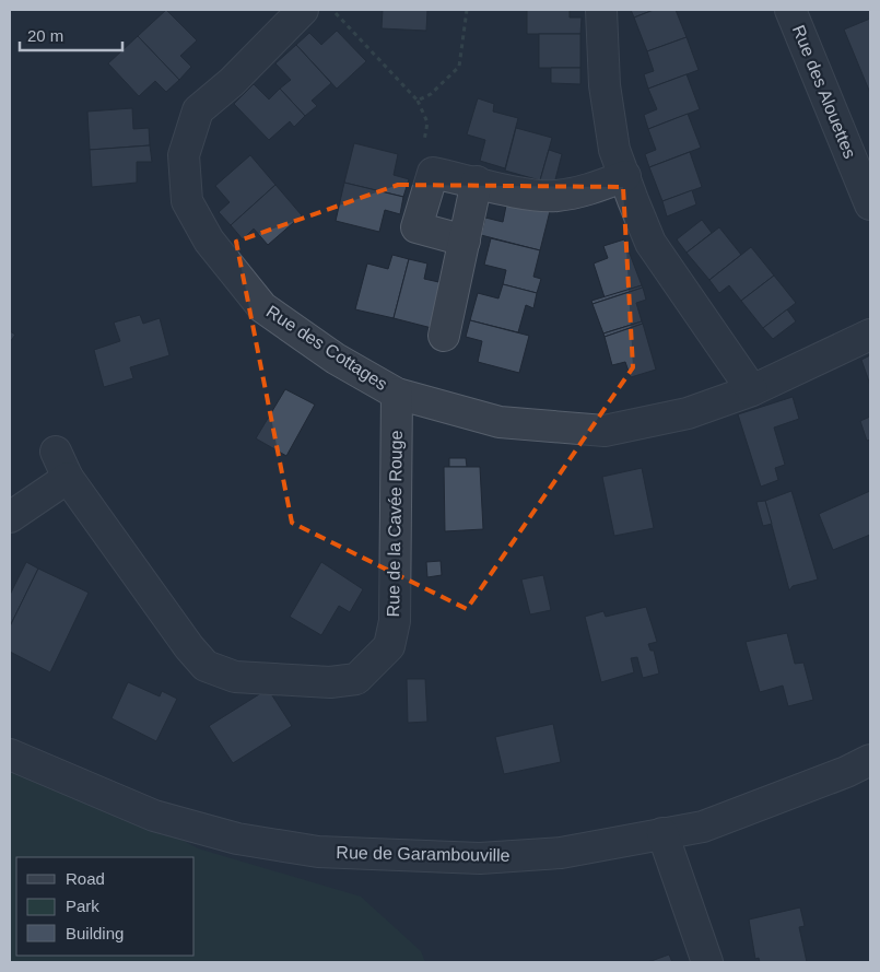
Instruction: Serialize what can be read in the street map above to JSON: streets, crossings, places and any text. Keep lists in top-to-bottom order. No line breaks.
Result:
{"streets":{"street":["Rue des Alouettes","Rue des Cottages","Rue de la Cavée Rouge","Rue de Garambouville"]},"crossings":[["Rue des Cottages","Rue de la Cavée Rouge"]],"legend":["Road","Park","Building"],"scale_bar":"20 m"}
